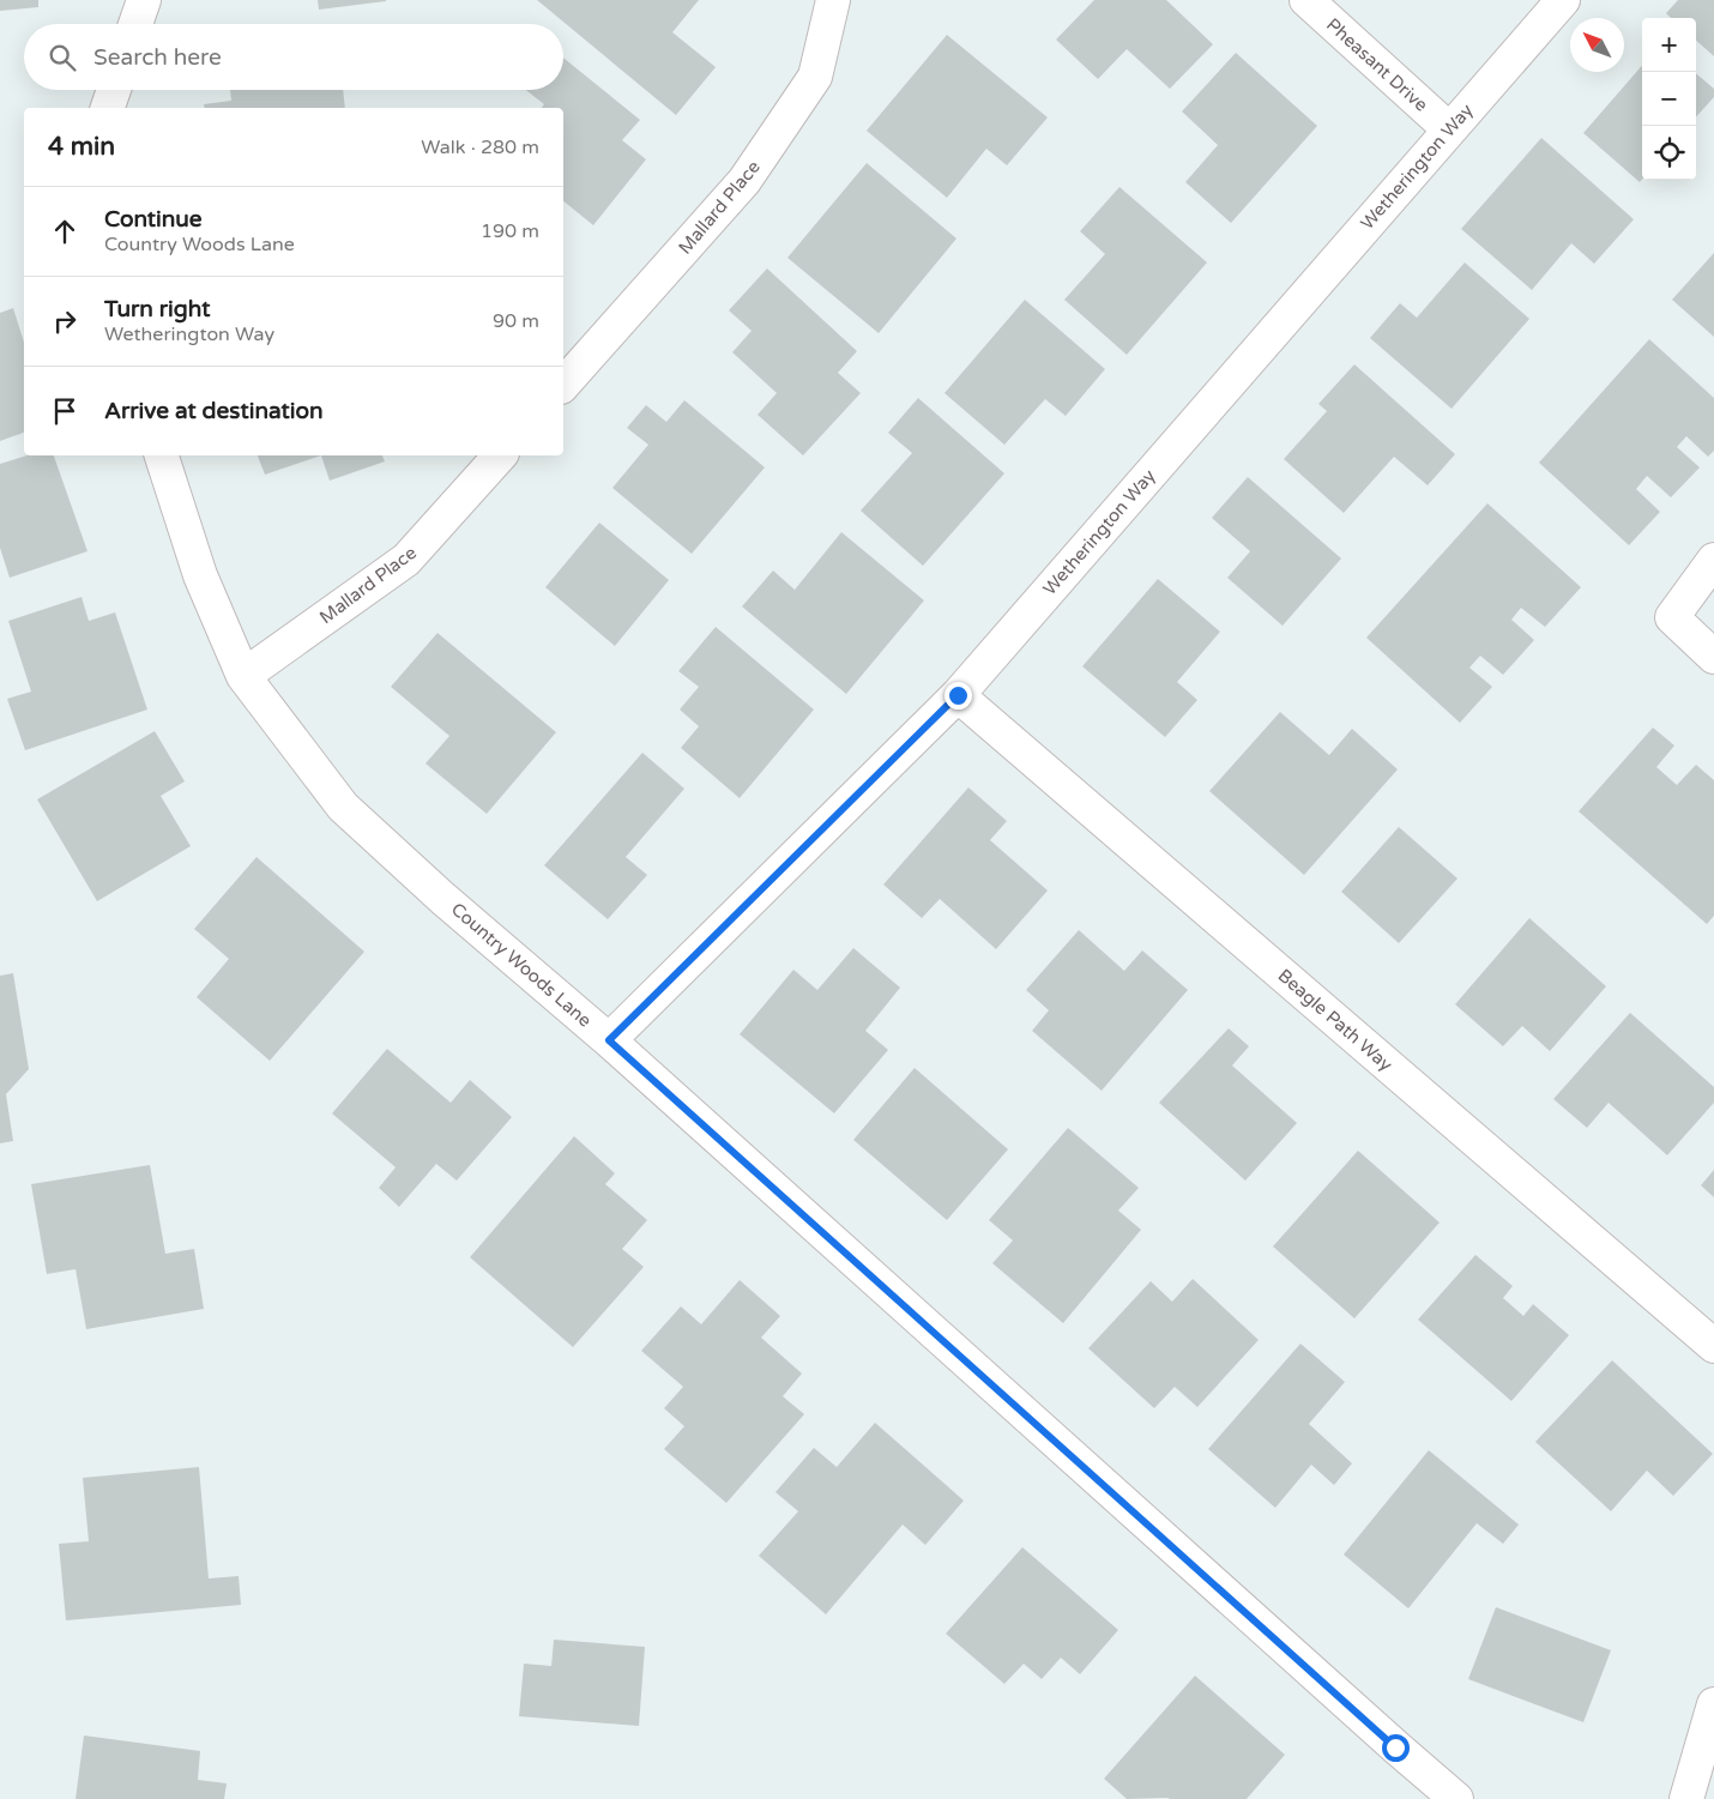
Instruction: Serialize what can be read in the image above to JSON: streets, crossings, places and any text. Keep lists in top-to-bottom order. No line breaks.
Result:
{"streets":{"street":["Pheasant Drive","Wetherington Way","Mallard Place","Country Woods Lane","Beagle Path Way"]},"crossings":[["Pheasant Drive","Wetherington Way"],["Wetherington Way","Country Woods Lane"],["Wetherington Way","Beagle Path Way"],["Mallard Place","Country Woods Lane"]],"north":"top left","page":{"map_buttons":["+","−"],"search":"Search here","heading":["4 min","Walk · 280 m"],"list":[["Continue","Country Woods Lane","190 m"],["Turn right","Wetherington Way","90 m"],"Arrive at destination"]}}
